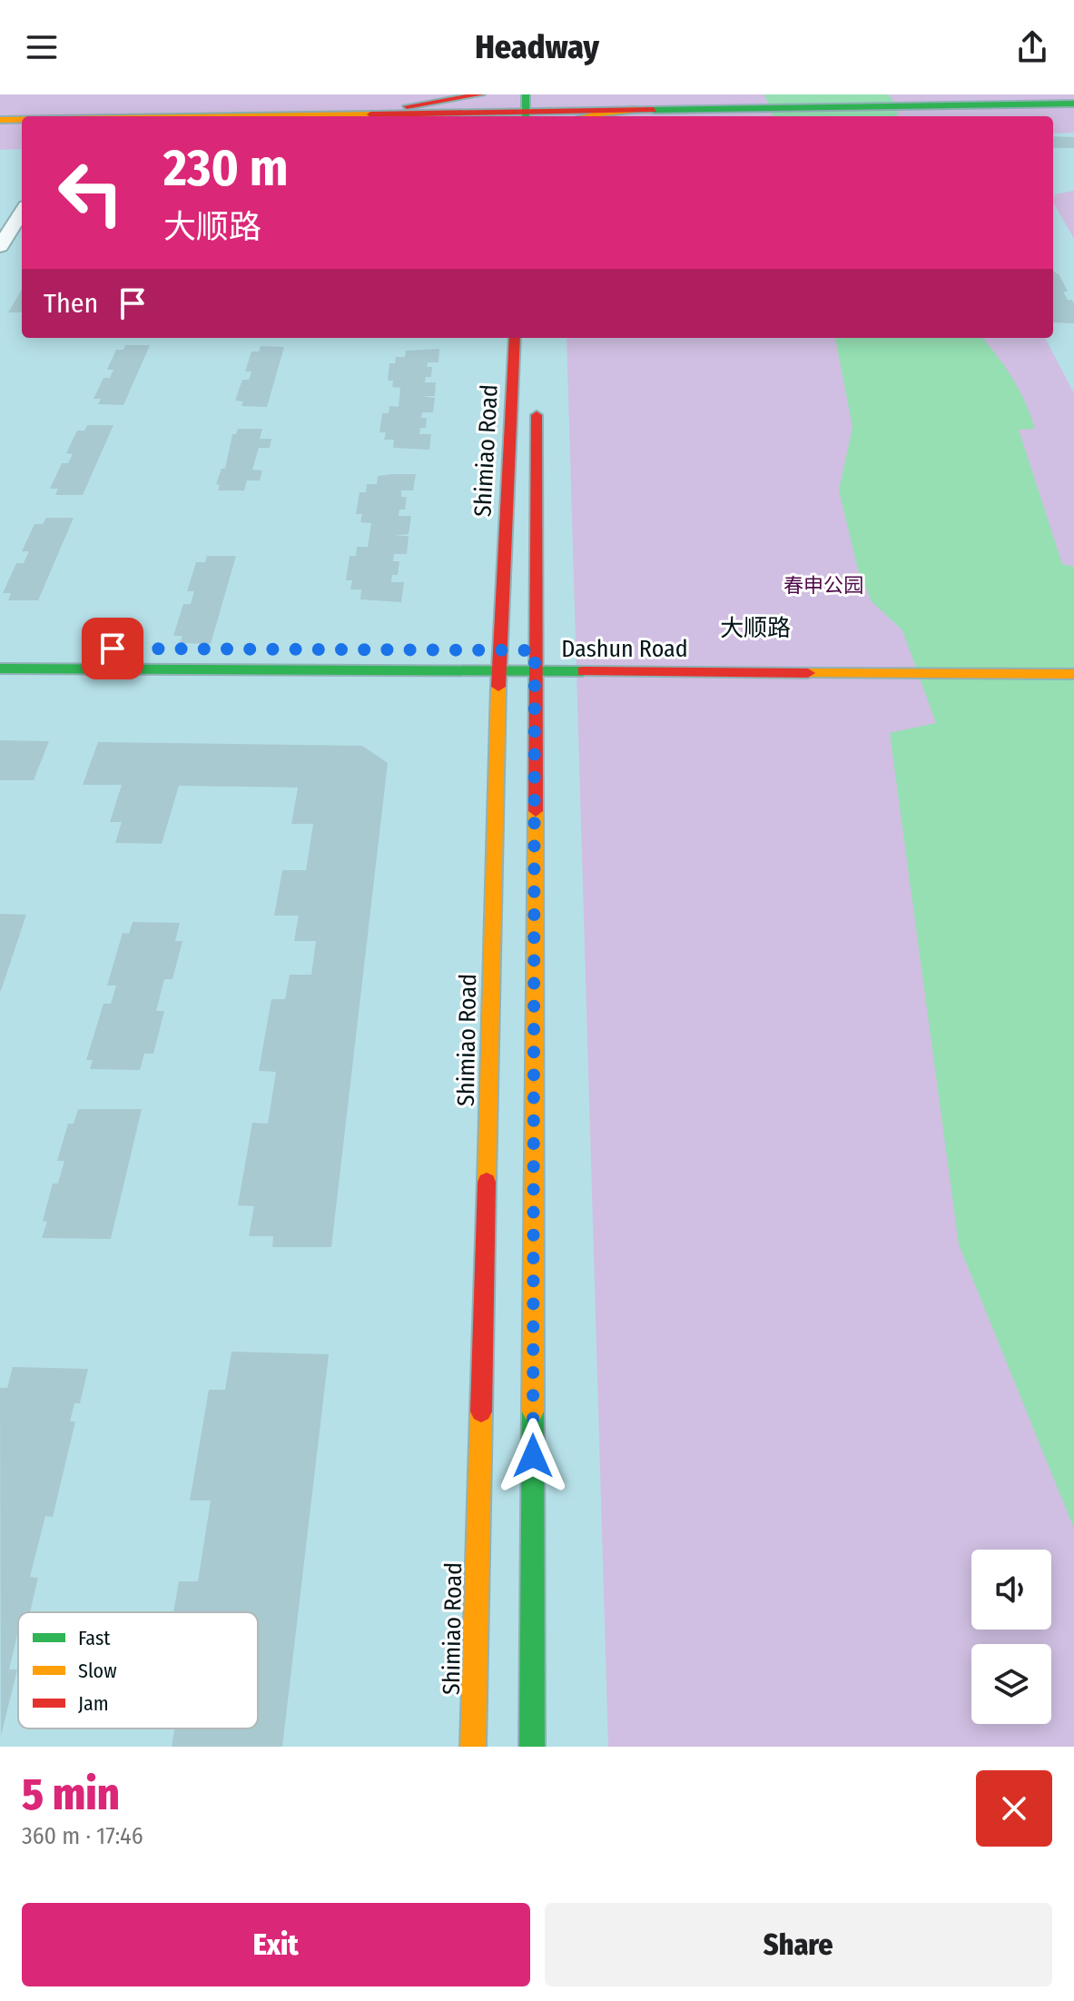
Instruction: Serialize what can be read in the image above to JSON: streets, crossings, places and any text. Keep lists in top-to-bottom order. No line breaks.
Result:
{"streets":{"main road":["Shimiao Road","Dashun Road"]},"crossings":[["Shimiao Road","Dashun Road"]],"parks":["春申公园"],"legend":["Fast","Slow","Jam"],"page":{"header":"Headway","turn":["230 m","大顺路"],"then":"Then","heading":["5 min","360 m · 17:46"],"buttons":["Exit","Share"]}}
